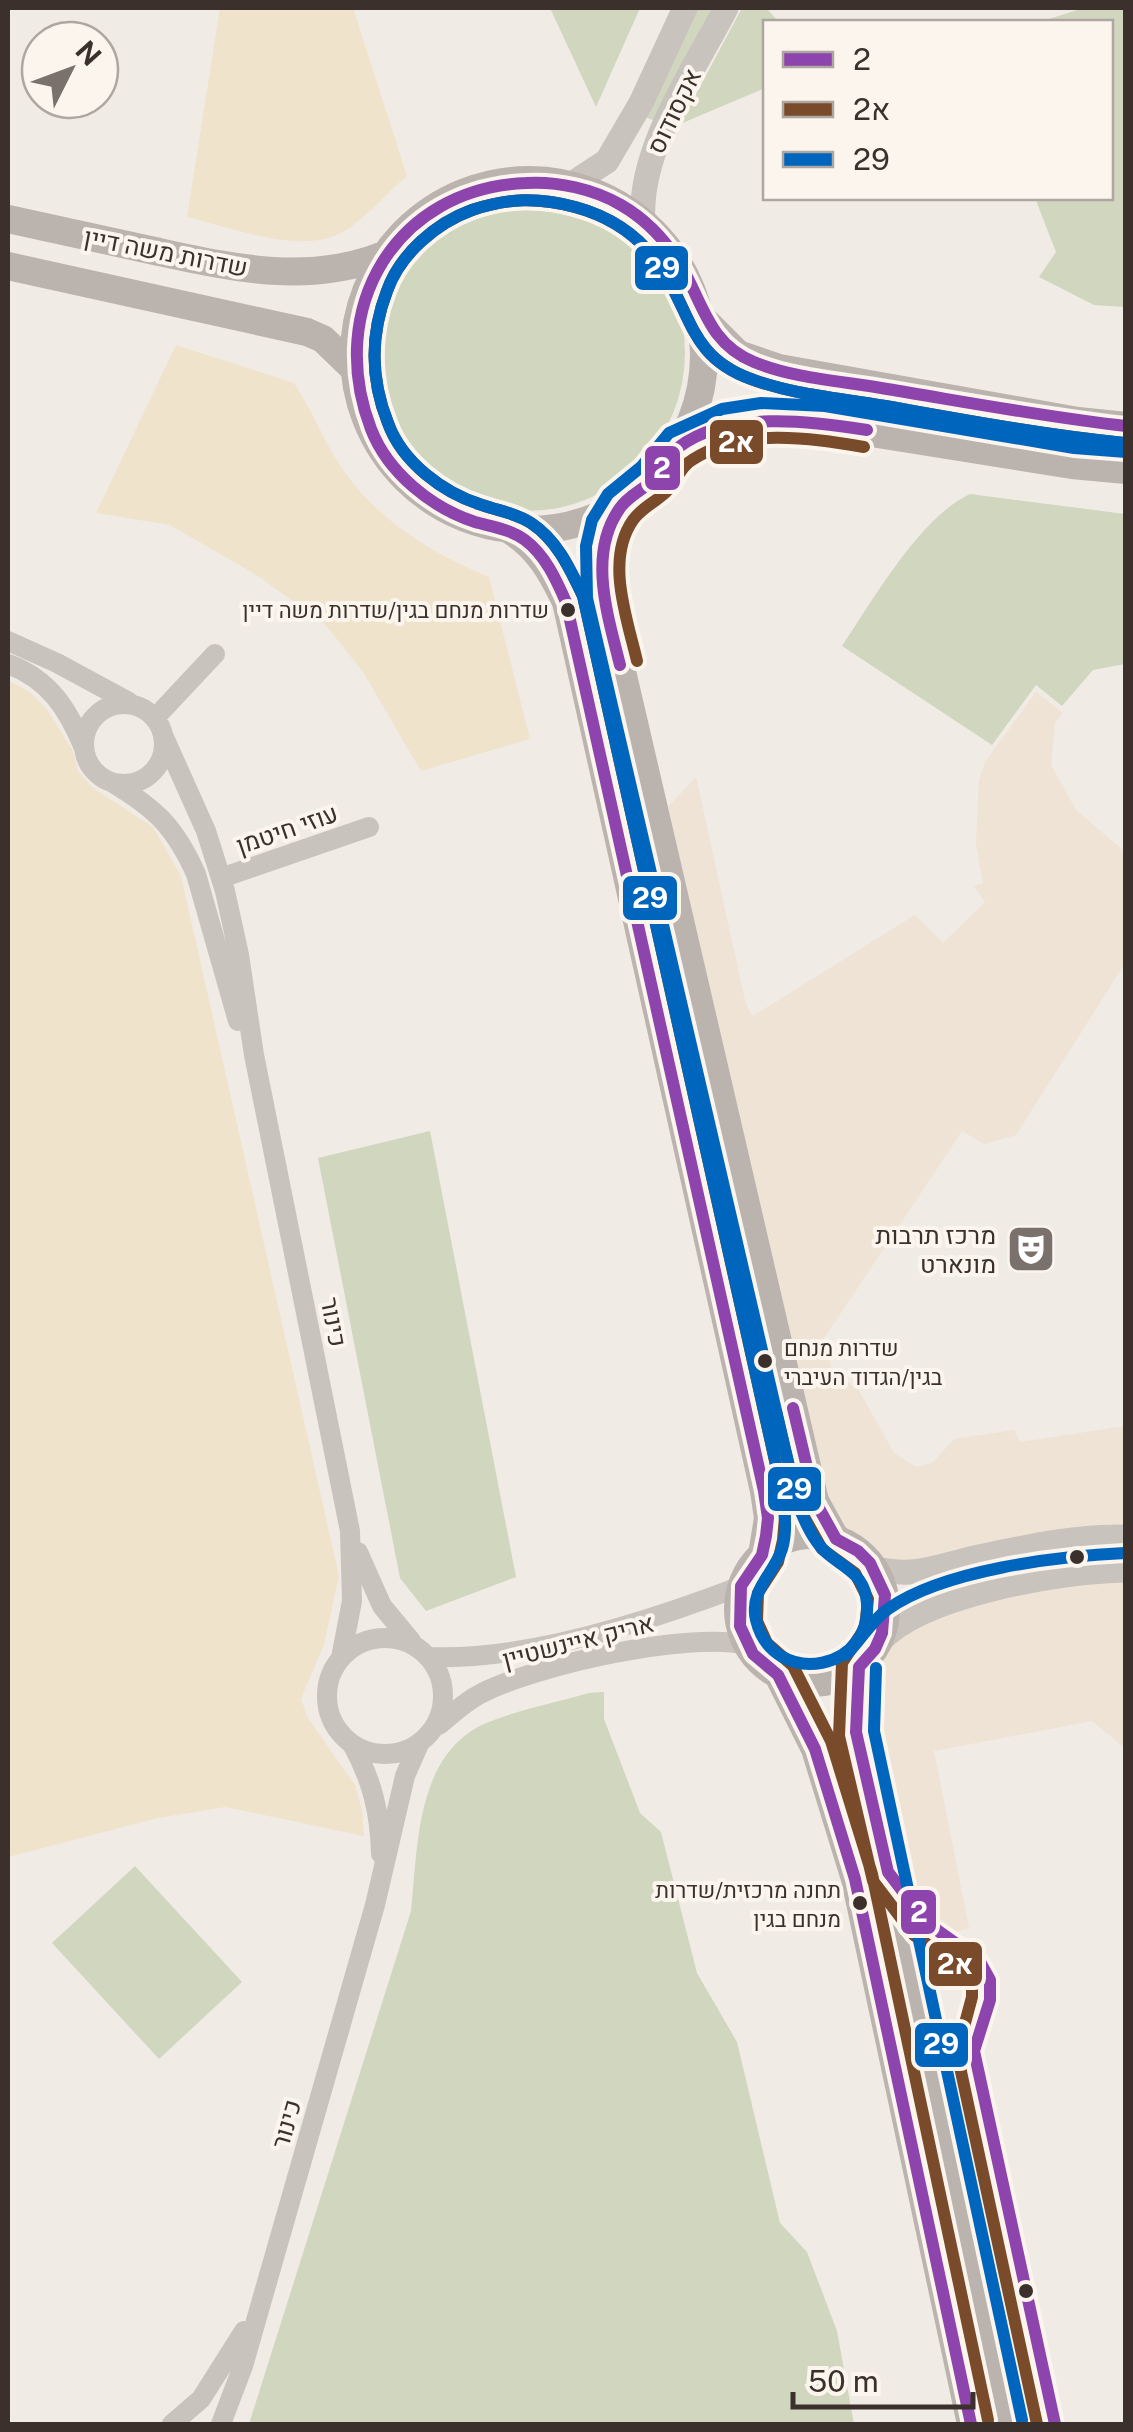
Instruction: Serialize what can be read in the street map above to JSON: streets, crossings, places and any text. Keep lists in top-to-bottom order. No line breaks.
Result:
{"streets":{"main road":["שדרות משה דיין"],"street":["אקסודוס","עוזי חיטמן","כינור","אריק איינשטיין"]},"crossings":[["אקסודוס","שדרות משה דיין"],["עוזי חיטמן","כינור"],["כינור","אריק איינשטיין"]],"places":{"other":["שדרות מנחם בגין/שדרות משה דיין","שדרות מנחם בגין/הגדוד העיברי","תחנה מרכזית/שדרות מנחם בגין"],"theatre":["מרכז תרבות מונארט"]},"lines":["transit line 2","transit line 2א","transit line 29"],"legend":["2","2א","29"],"scale_bar":"50 m","north":"top right"}
